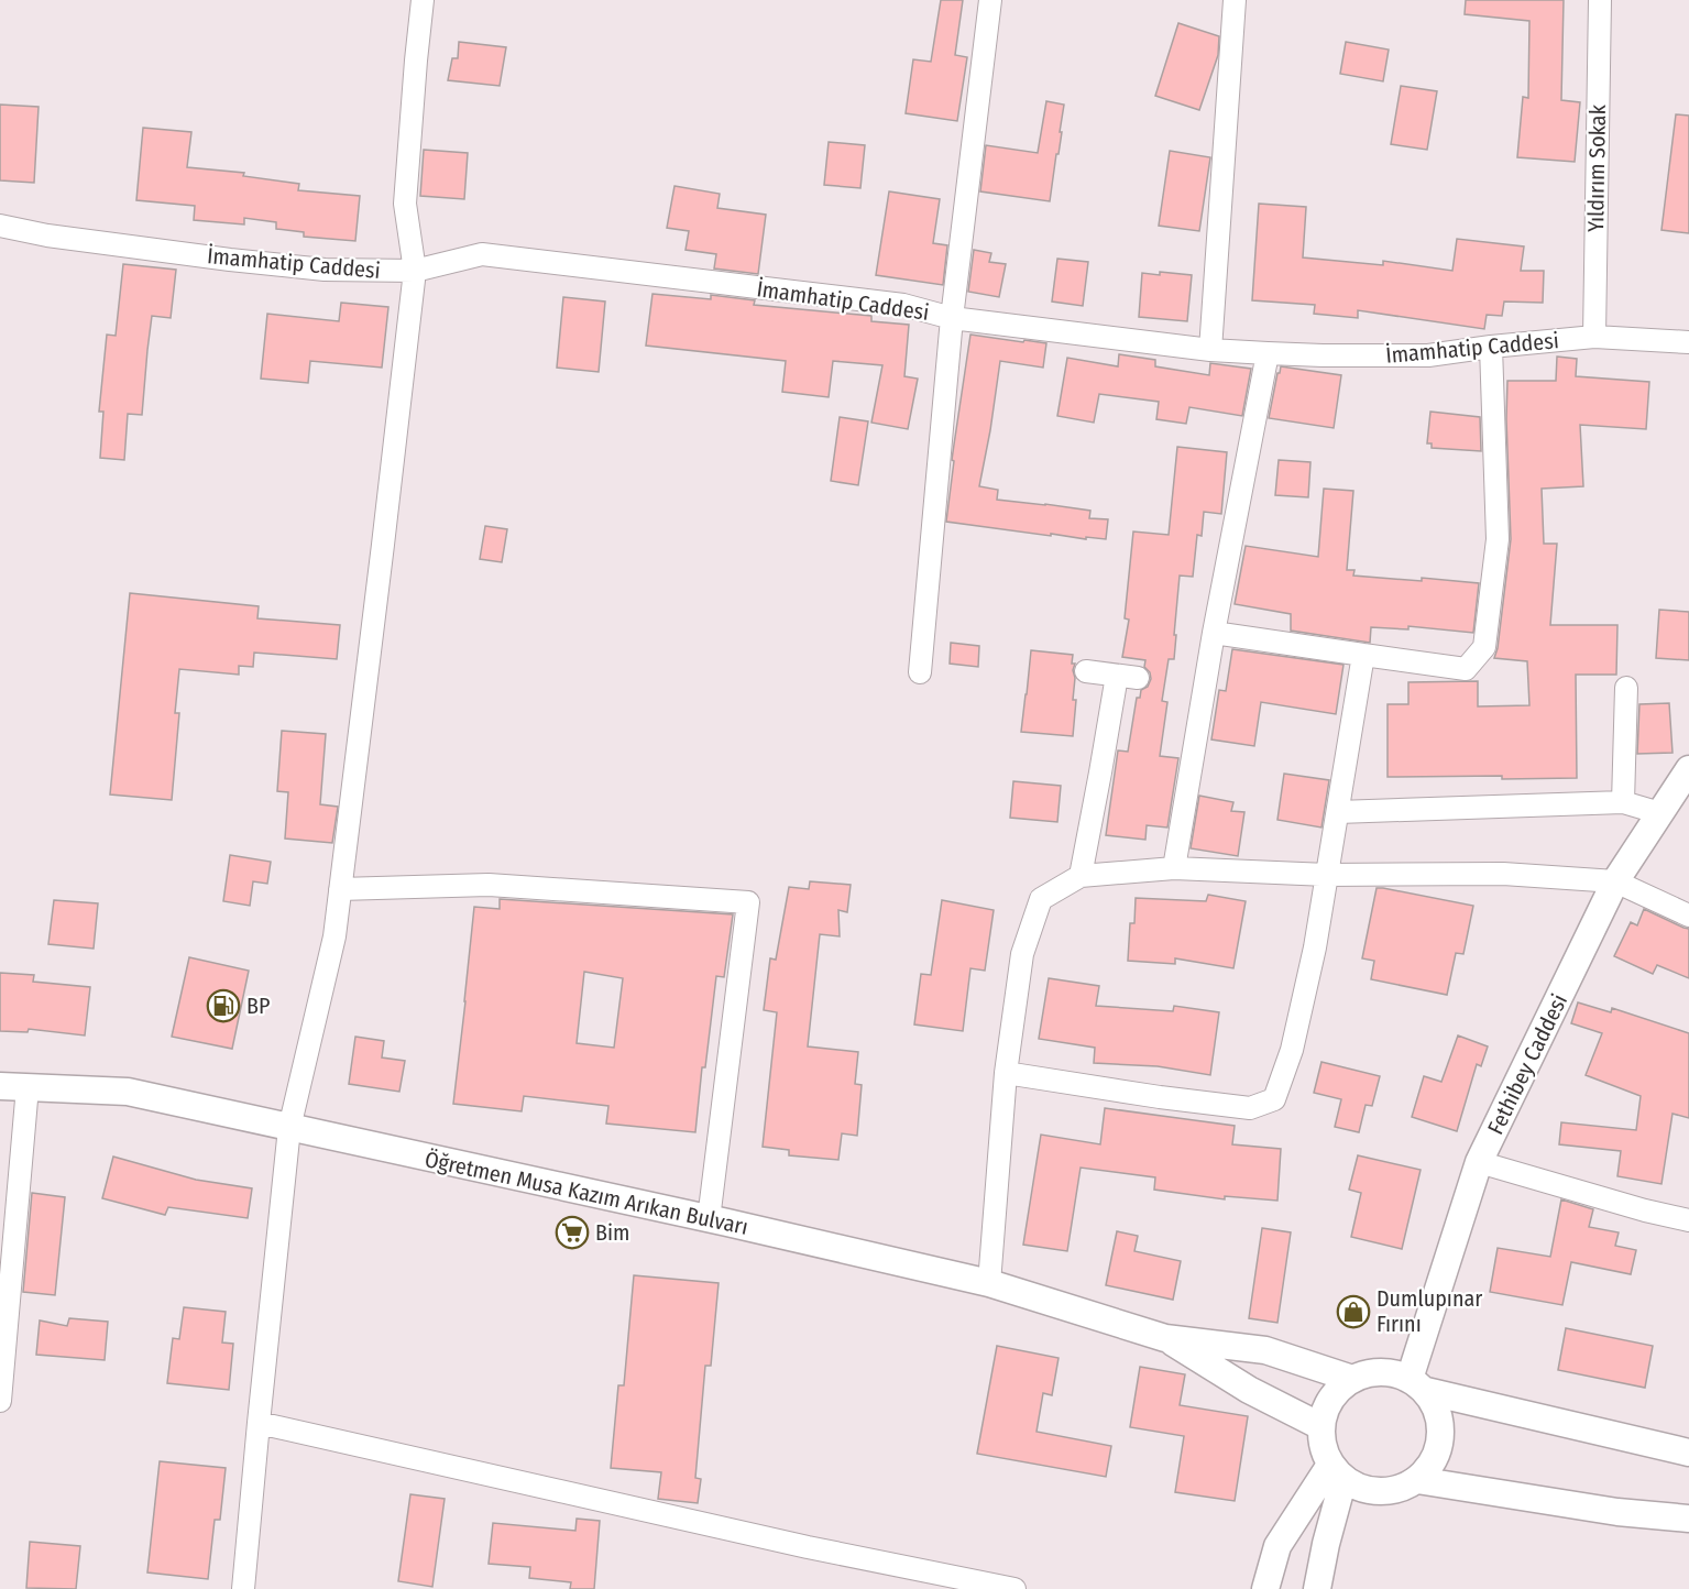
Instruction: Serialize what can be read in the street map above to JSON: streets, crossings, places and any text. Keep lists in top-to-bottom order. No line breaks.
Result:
{"streets":{"street":["Yıldırım Sokak","İmamhatip Caddesi","Fethibey Caddesi","Öğretmen Musa Kazım Arıkan Bulvarı"]},"crossings":[["Yıldırım Sokak","İmamhatip Caddesi"],["Fethibey Caddesi","Öğretmen Musa Kazım Arıkan Bulvarı"]],"places":{"fuel station":["BP"],"supermarket":["Bim"],"shop":["Dumlupınar Fırını"]}}
